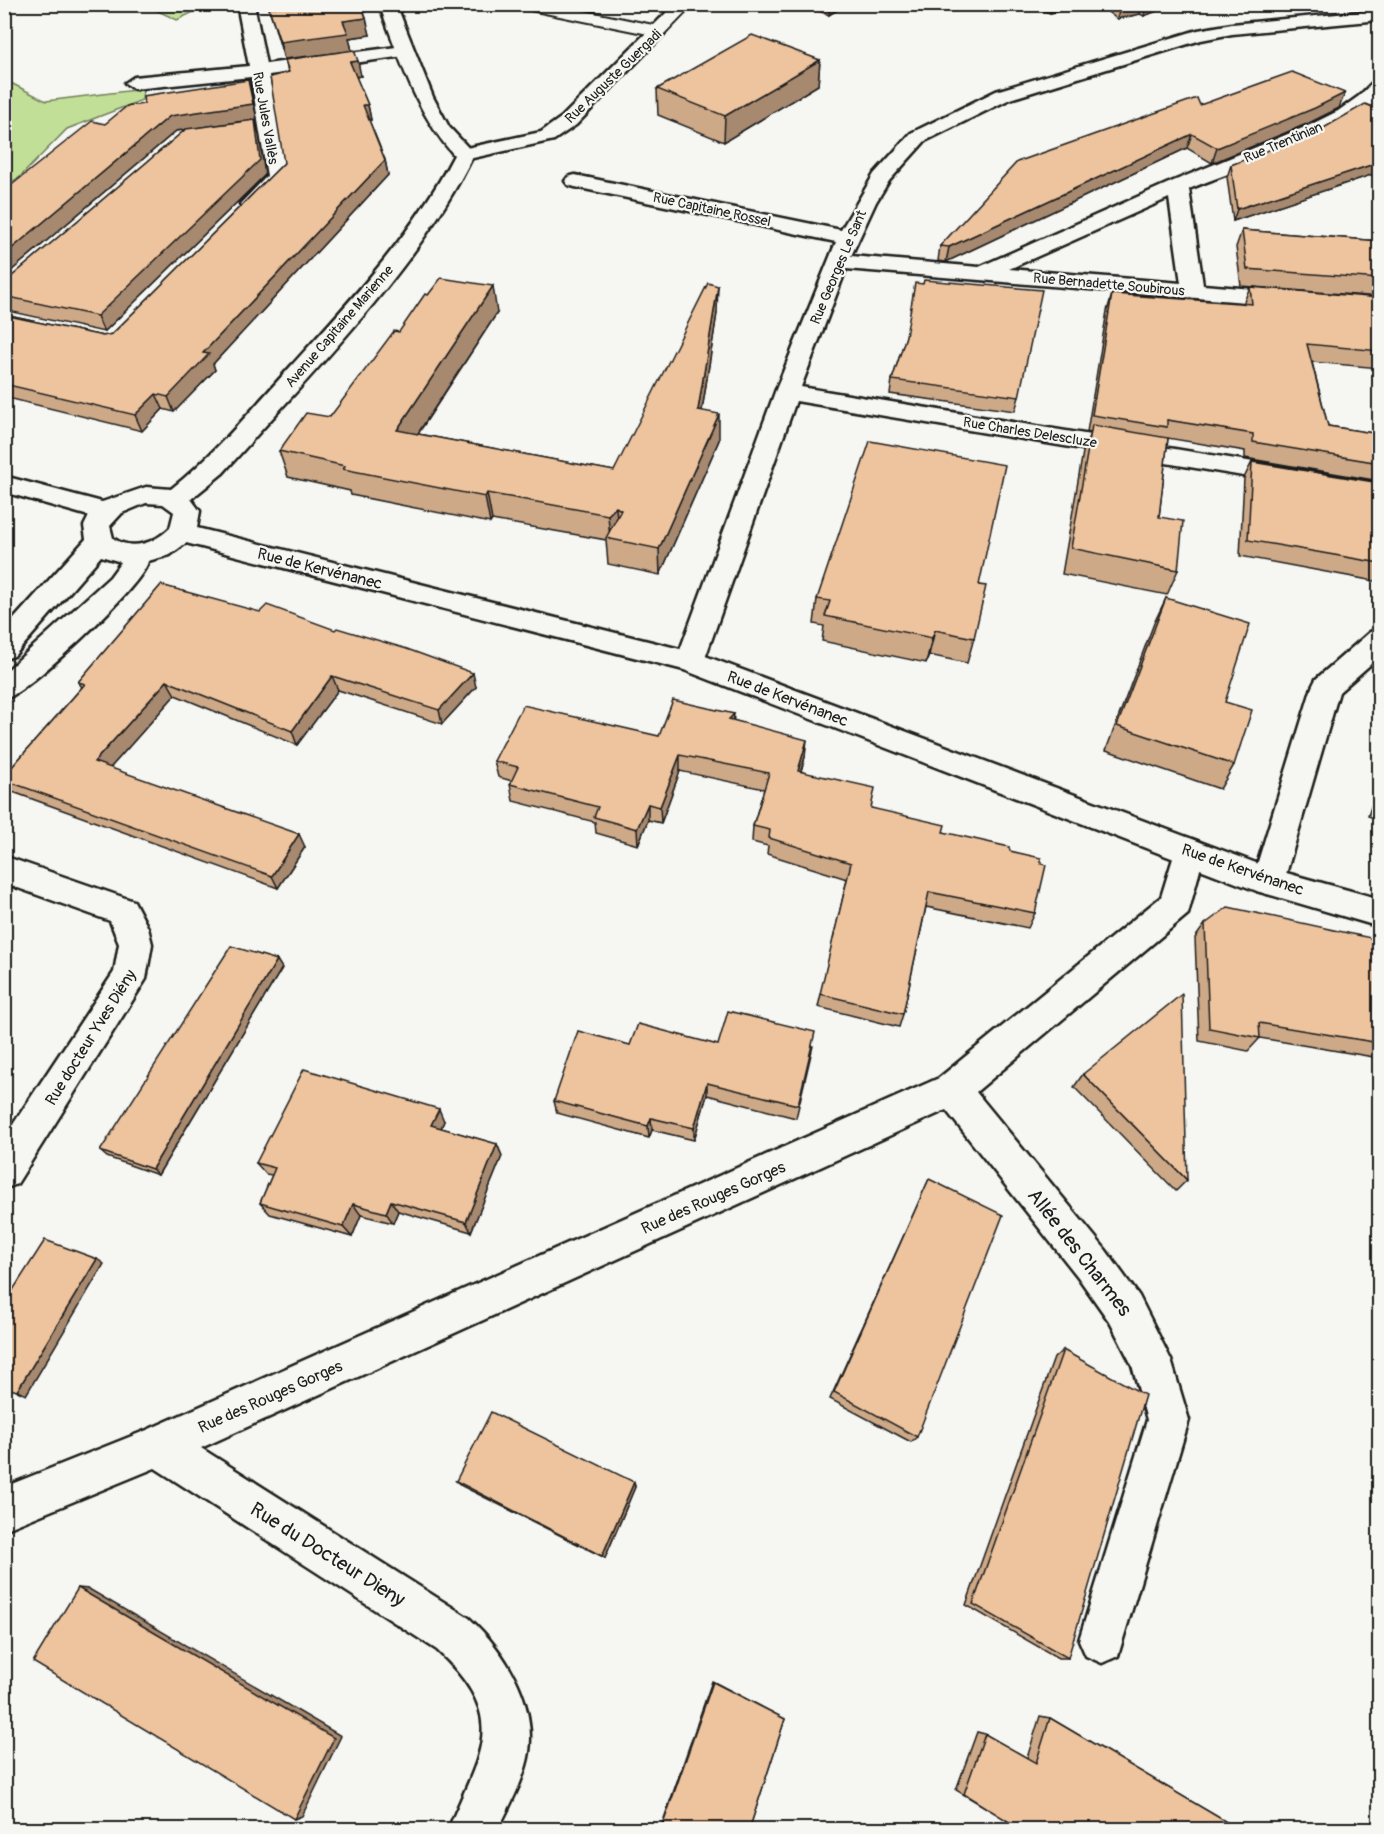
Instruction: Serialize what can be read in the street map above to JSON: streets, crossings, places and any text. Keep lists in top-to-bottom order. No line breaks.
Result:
{"streets":{"street":["Rue Auguste Guergadi","Rue Jules Vallès","Rue Trentinian","Rue Capitaine Rossel","Rue Georges Le Sant","Rue Bernadette Soubirous","Avenue Capitaine Marienne","Rue Charles Delescluze","Rue de Kervénanec","Rue docteur Yves Diény","Rue des Rouges Gorges","Allée des Charmes","Rue du Docteur Dieny"]},"crossings":[["Rue Auguste Guergadi","Avenue Capitaine Marienne"],["Rue Trentinian","Rue Bernadette Soubirous"],["Rue Capitaine Rossel","Rue Georges Le Sant"],["Rue Georges Le Sant","Rue Bernadette Soubirous"],["Rue Georges Le Sant","Rue Charles Delescluze"],["Rue Georges Le Sant","Rue de Kervénanec"],["Avenue Capitaine Marienne","Rue de Kervénanec"],["Rue de Kervénanec","Rue des Rouges Gorges"],["Rue des Rouges Gorges","Allée des Charmes"],["Rue des Rouges Gorges","Rue du Docteur Dieny"]]}
